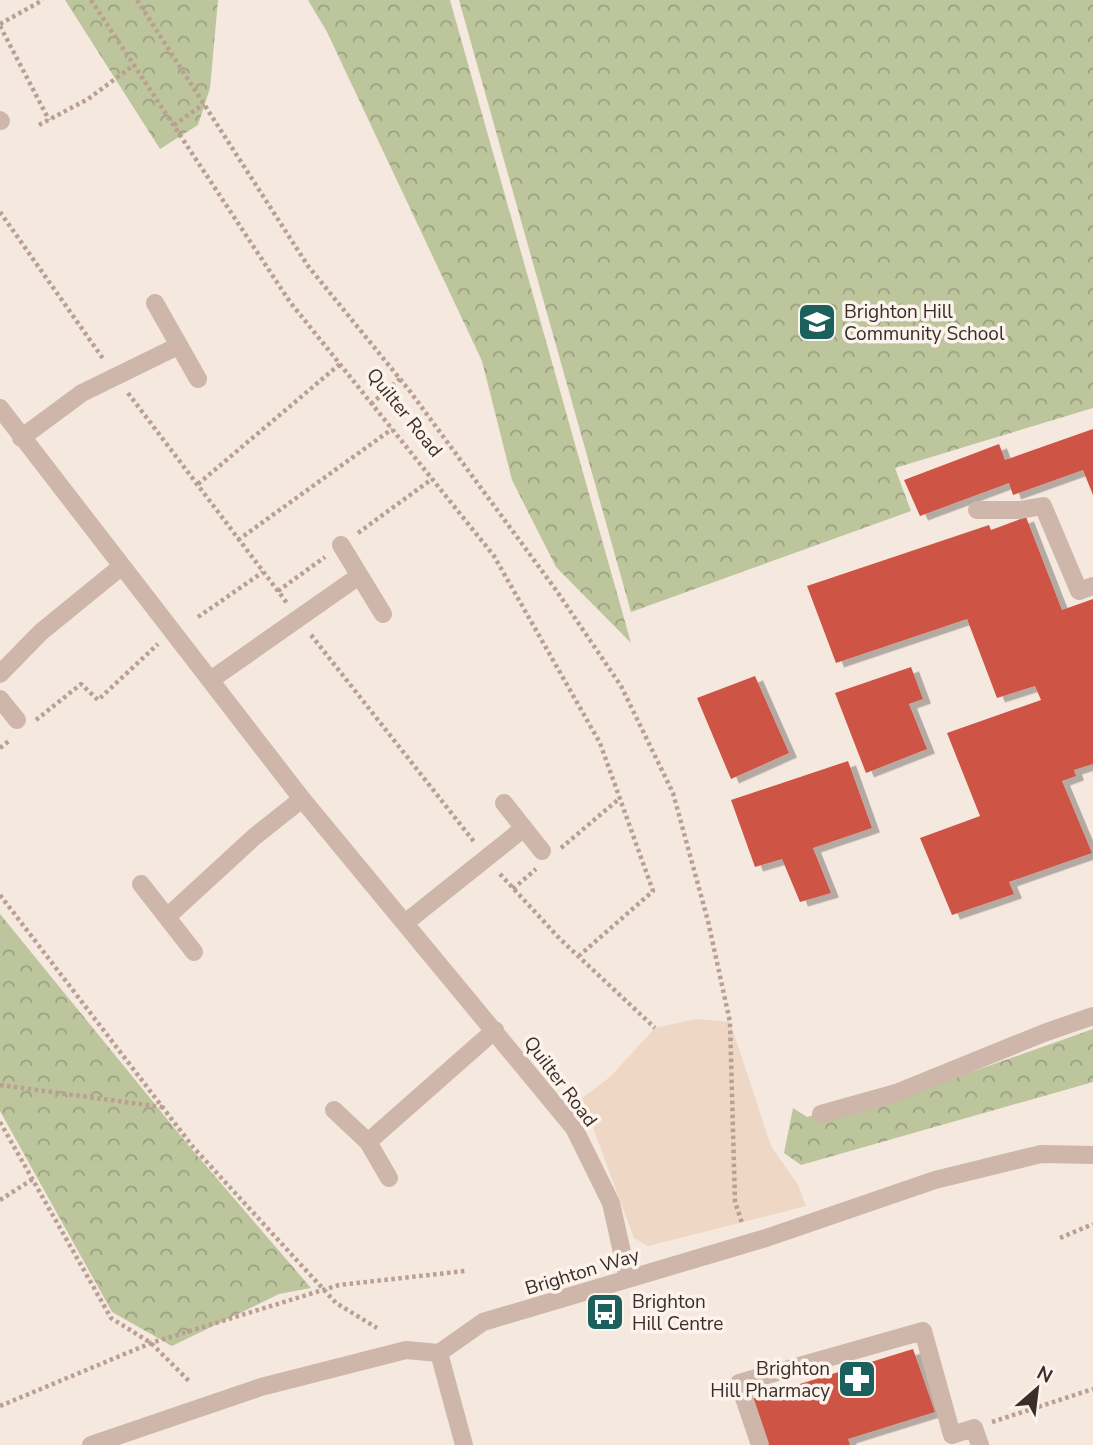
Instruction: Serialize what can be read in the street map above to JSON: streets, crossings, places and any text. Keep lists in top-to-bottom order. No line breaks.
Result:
{"streets":{"street":["Quilter Road","Brighton Way"]},"crossings":[["Quilter Road","Brighton Way"]],"places":{"school or university":["Brighton Hill Community School"],"bus stop":["Brighton Hill Centre"],"pharmacy":["Brighton Hill Pharmacy"]},"north":"top right"}
